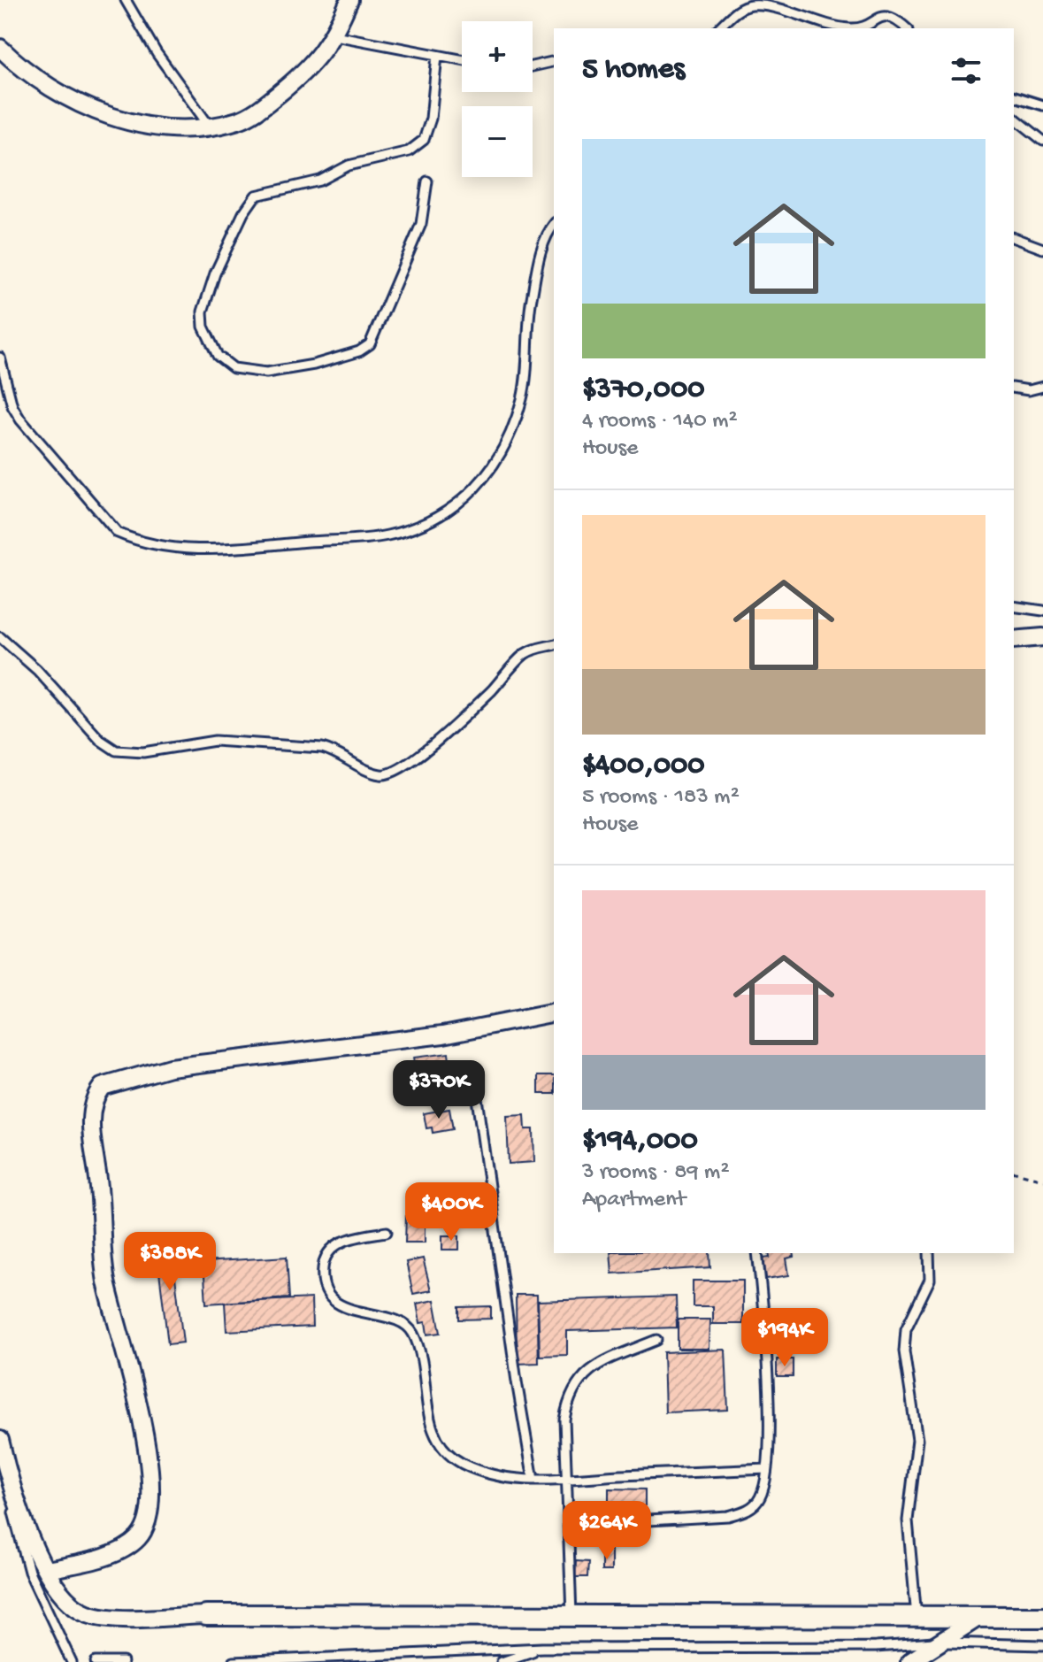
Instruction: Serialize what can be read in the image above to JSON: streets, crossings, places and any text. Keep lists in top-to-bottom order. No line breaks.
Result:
{"page":{"map_buttons":["+","−"],"heading":"5 homes","list":[{"name":"$370,000","note":"4 rooms · 140 m² · House"},{"name":"$400,000","note":"5 rooms · 183 m² · House"},{"name":"$194,000","note":"3 rooms · 89 m² · Apartment"}],"price":["$370K","$400K","$388K","$194K","$264K"]}}
